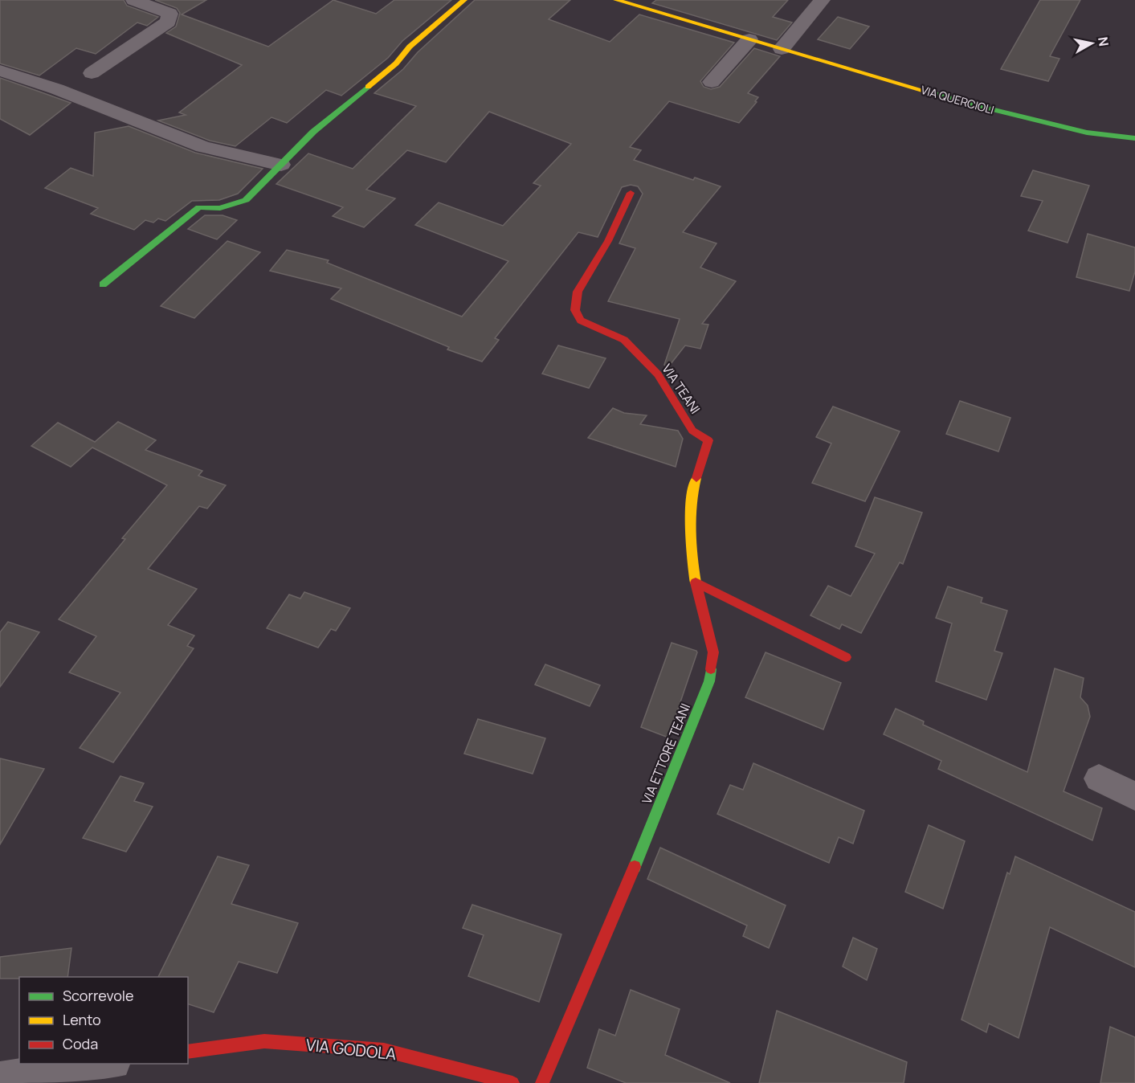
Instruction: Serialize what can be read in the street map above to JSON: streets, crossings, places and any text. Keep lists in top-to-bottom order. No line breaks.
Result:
{"streets":{"street":["VIA QUERCIOLI","VIA TEANI","VIA ETTORE TEANI","VIA GODOLA"]},"crossings":[["VIA TEANI","VIA ETTORE TEANI"]],"legend":["Scorrevole","Lento","Coda"],"north":"right"}
